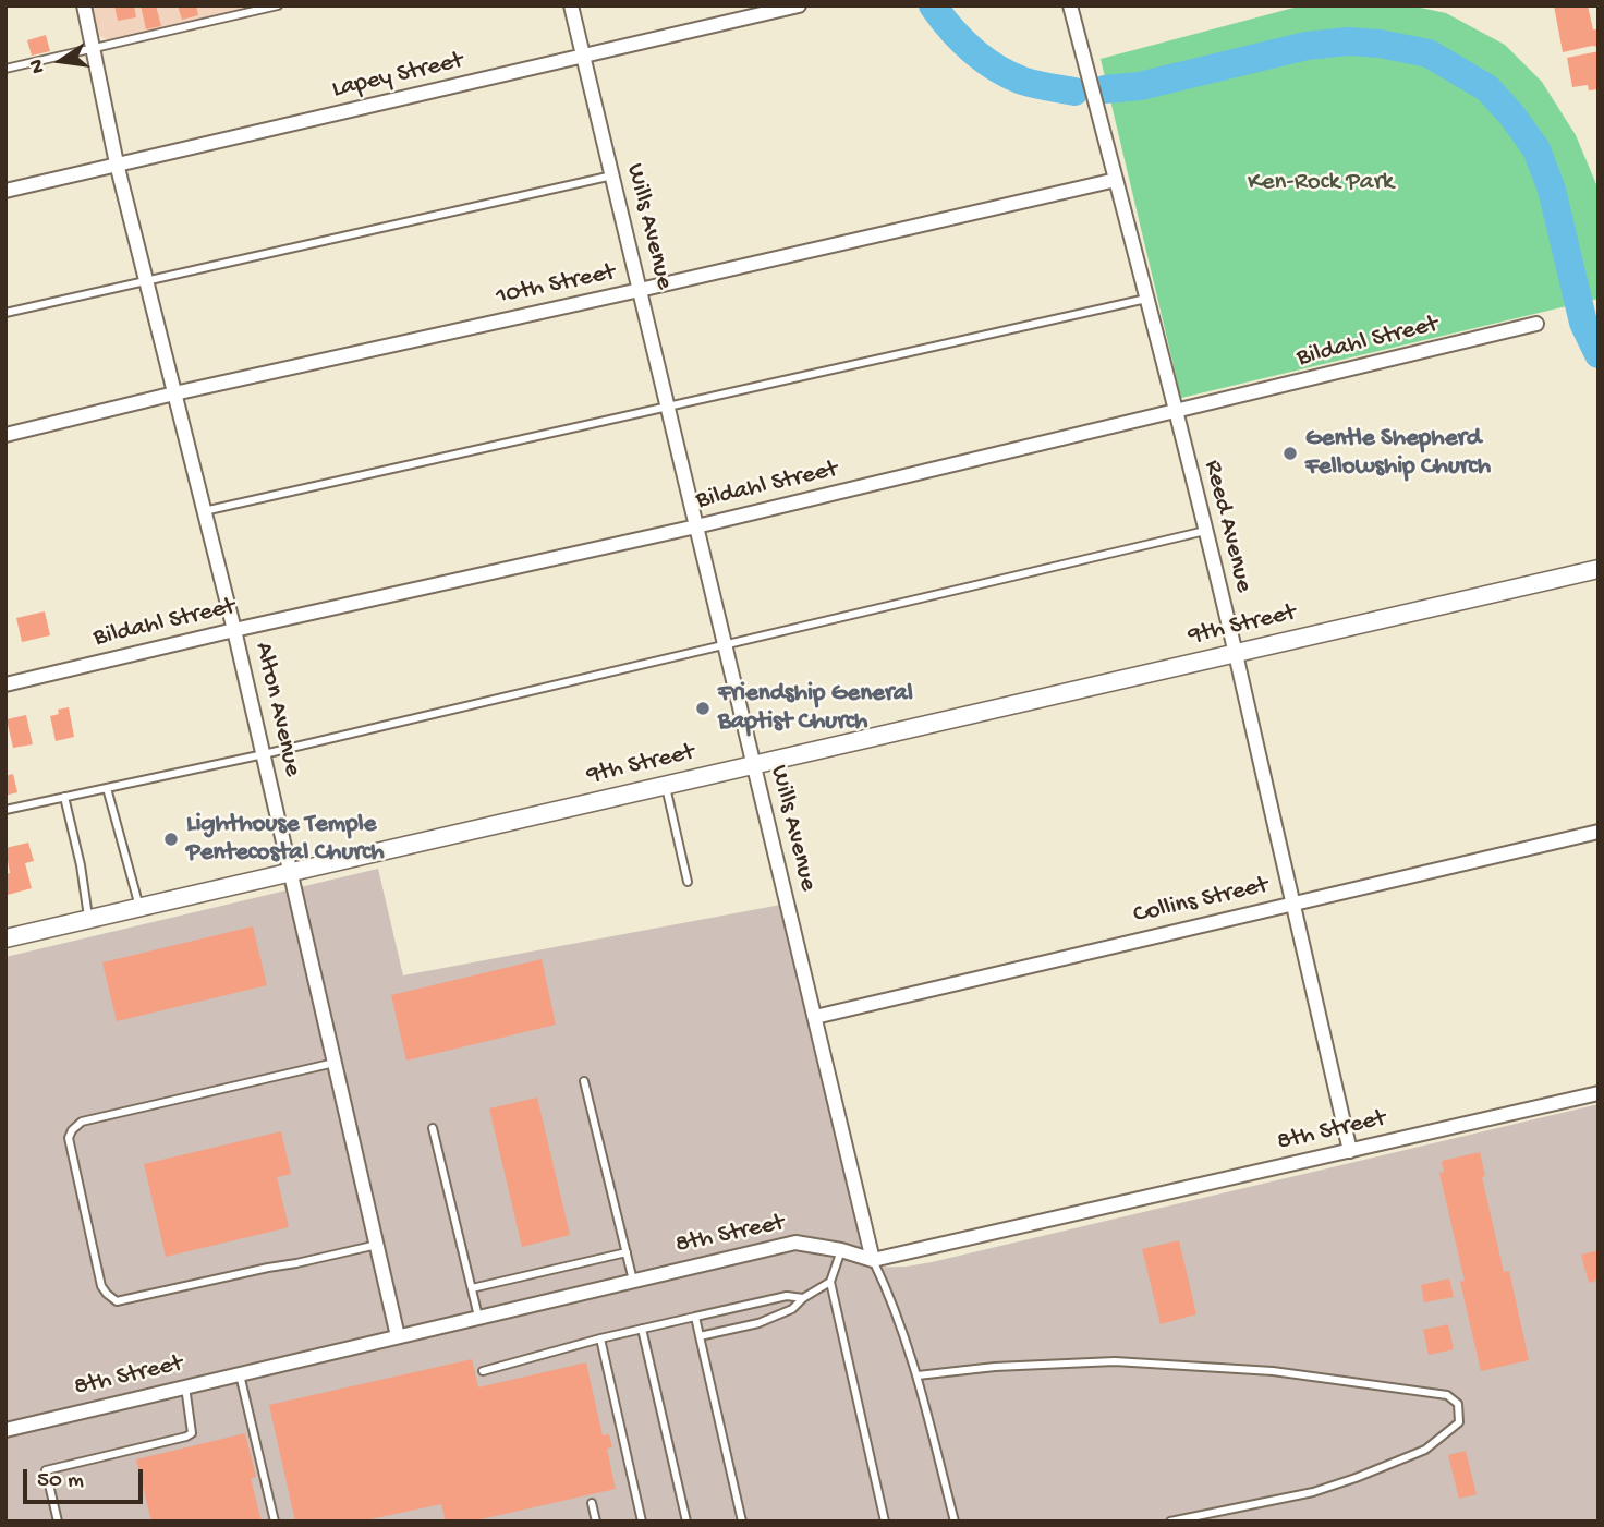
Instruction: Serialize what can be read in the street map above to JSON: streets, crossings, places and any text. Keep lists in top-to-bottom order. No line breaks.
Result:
{"streets":{"street":["Lapey Street","Wills Avenue","10th Street","Bildahl Street","Reed Avenue","9th Street","Alton Avenue","Collins Street","8th Street"]},"crossings":[["Lapey Street","Wills Avenue"],["Lapey Street","Alton Avenue"],["Wills Avenue","10th Street"],["Wills Avenue","Bildahl Street"],["Wills Avenue","9th Street"],["Wills Avenue","Collins Street"],["Wills Avenue","8th Street"],["10th Street","Reed Avenue"],["10th Street","Alton Avenue"],["Bildahl Street","Reed Avenue"],["Bildahl Street","Alton Avenue"],["Reed Avenue","9th Street"],["Reed Avenue","Collins Street"],["Reed Avenue","8th Street"],["9th Street","Alton Avenue"],["Alton Avenue","8th Street"]],"parks":["Ken-Rock Park"],"places":["Gentle Shepherd Fellowship Church","Friendship General Baptist Church","Lighthouse Temple Pentecostal Church"],"scale_bar":"50 m","north":"left"}
